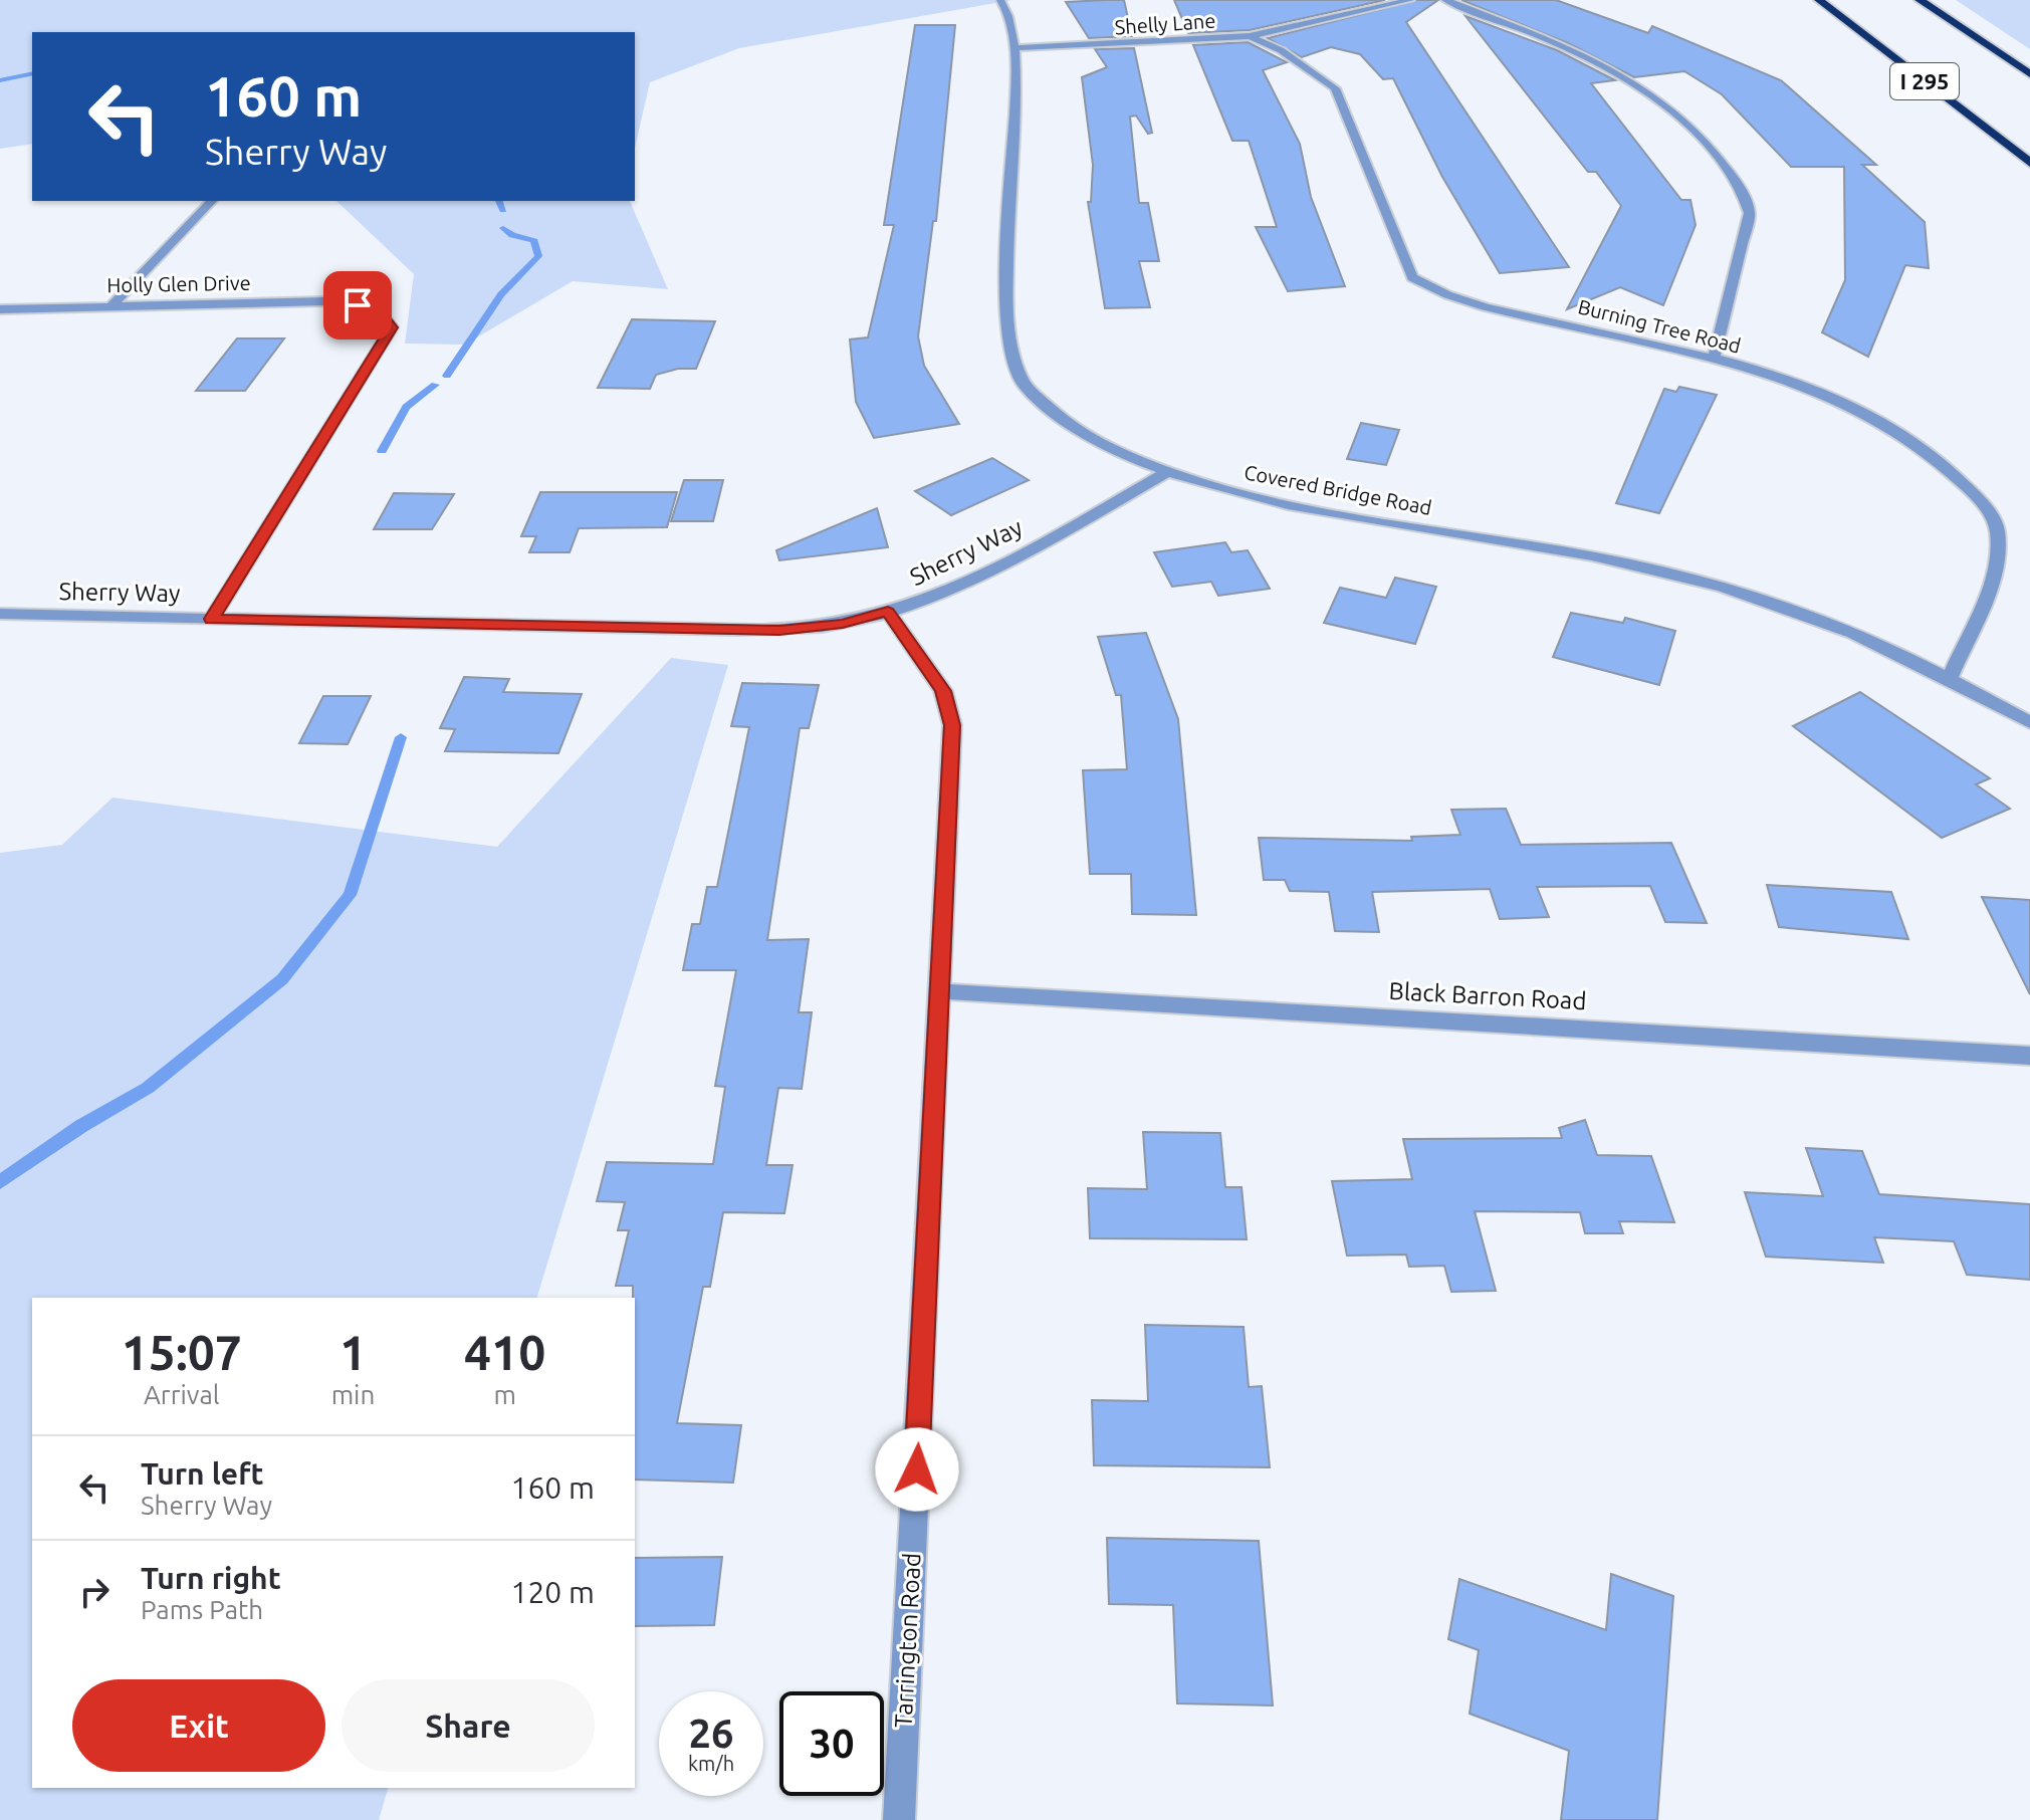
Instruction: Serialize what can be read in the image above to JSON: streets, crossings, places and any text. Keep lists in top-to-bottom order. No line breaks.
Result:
{"streets":{"highway":["I 295"],"street":["Shelly Lane","Holly Glen Drive","Burning Tree Road","Covered Bridge Road","Sherry Way","Black Barron Road","Tarrington Road"]},"crossings":[["Shelly Lane","Burning Tree Road"],["Shelly Lane","Covered Bridge Road"],["Holly Glen Drive","Sherry Way"],["Burning Tree Road","Covered Bridge Road"],["Covered Bridge Road","Sherry Way"],["Sherry Way","Tarrington Road"],["Black Barron Road","Tarrington Road"]],"page":{"turn":["160 m","Sherry Way"],"eta":["15:07","Arrival","1","min","410","m"],"list":[{"name":"Turn left","note":"Sherry Way","value":"160 m"},{"name":"Turn right","note":"Pams Path","value":"120 m"}],"buttons":["Exit","Share"],"speed":"26 km/h","limit":"30"}}
